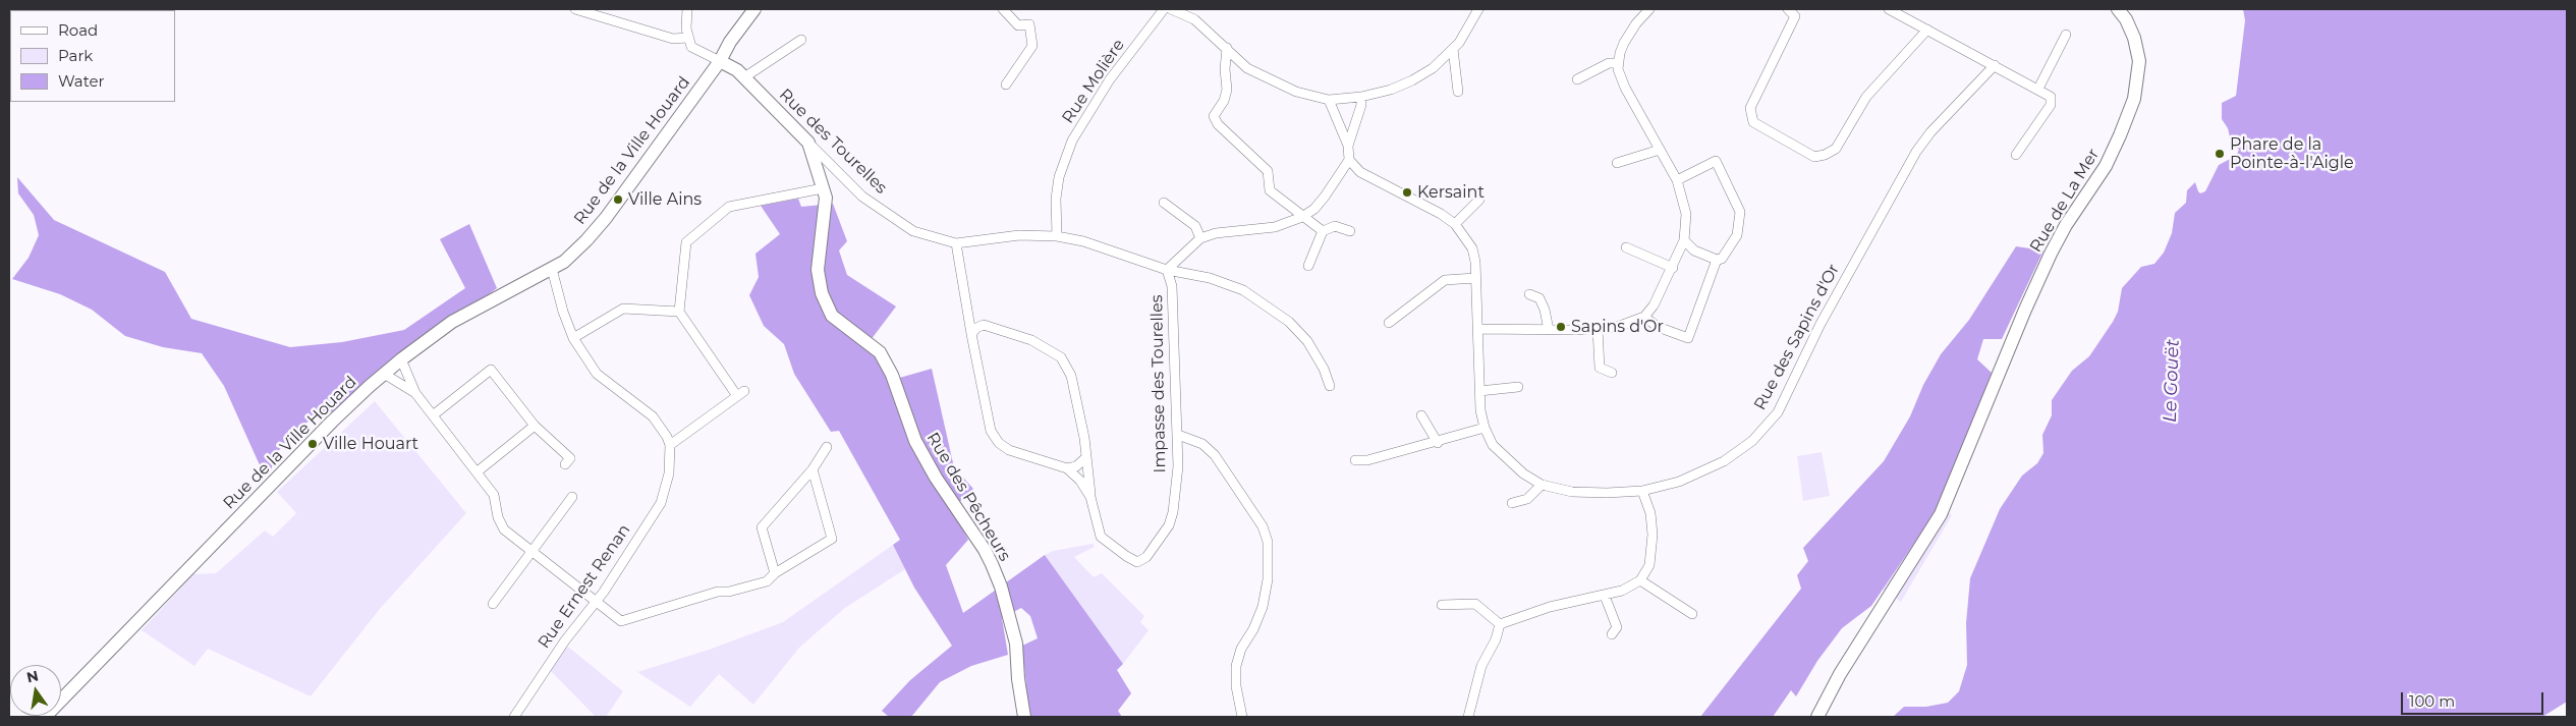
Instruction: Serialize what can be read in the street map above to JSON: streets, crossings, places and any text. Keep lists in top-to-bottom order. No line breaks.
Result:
{"streets":{"street":["Rue Molière","Rue des Tourelles","Rue de la Ville Houard","Rue de La Mer","Rue des Sapins d'Or","Impasse des Tourelles","Rue des Pêcheurs","Rue Ernest Renan"]},"crossings":[["Rue Molière","Rue des Tourelles"],["Rue des Tourelles","Rue de la Ville Houard"],["Rue des Tourelles","Impasse des Tourelles"],["Rue des Tourelles","Rue des Pêcheurs"]],"water":["Le Gouët"],"places":["Phare de la Pointe-à-l'Aigle","Kersaint","Ville Ains","Sapins d'Or","Ville Houart"],"legend":["Road","Park","Water"],"scale_bar":"100 m","north":"top"}
